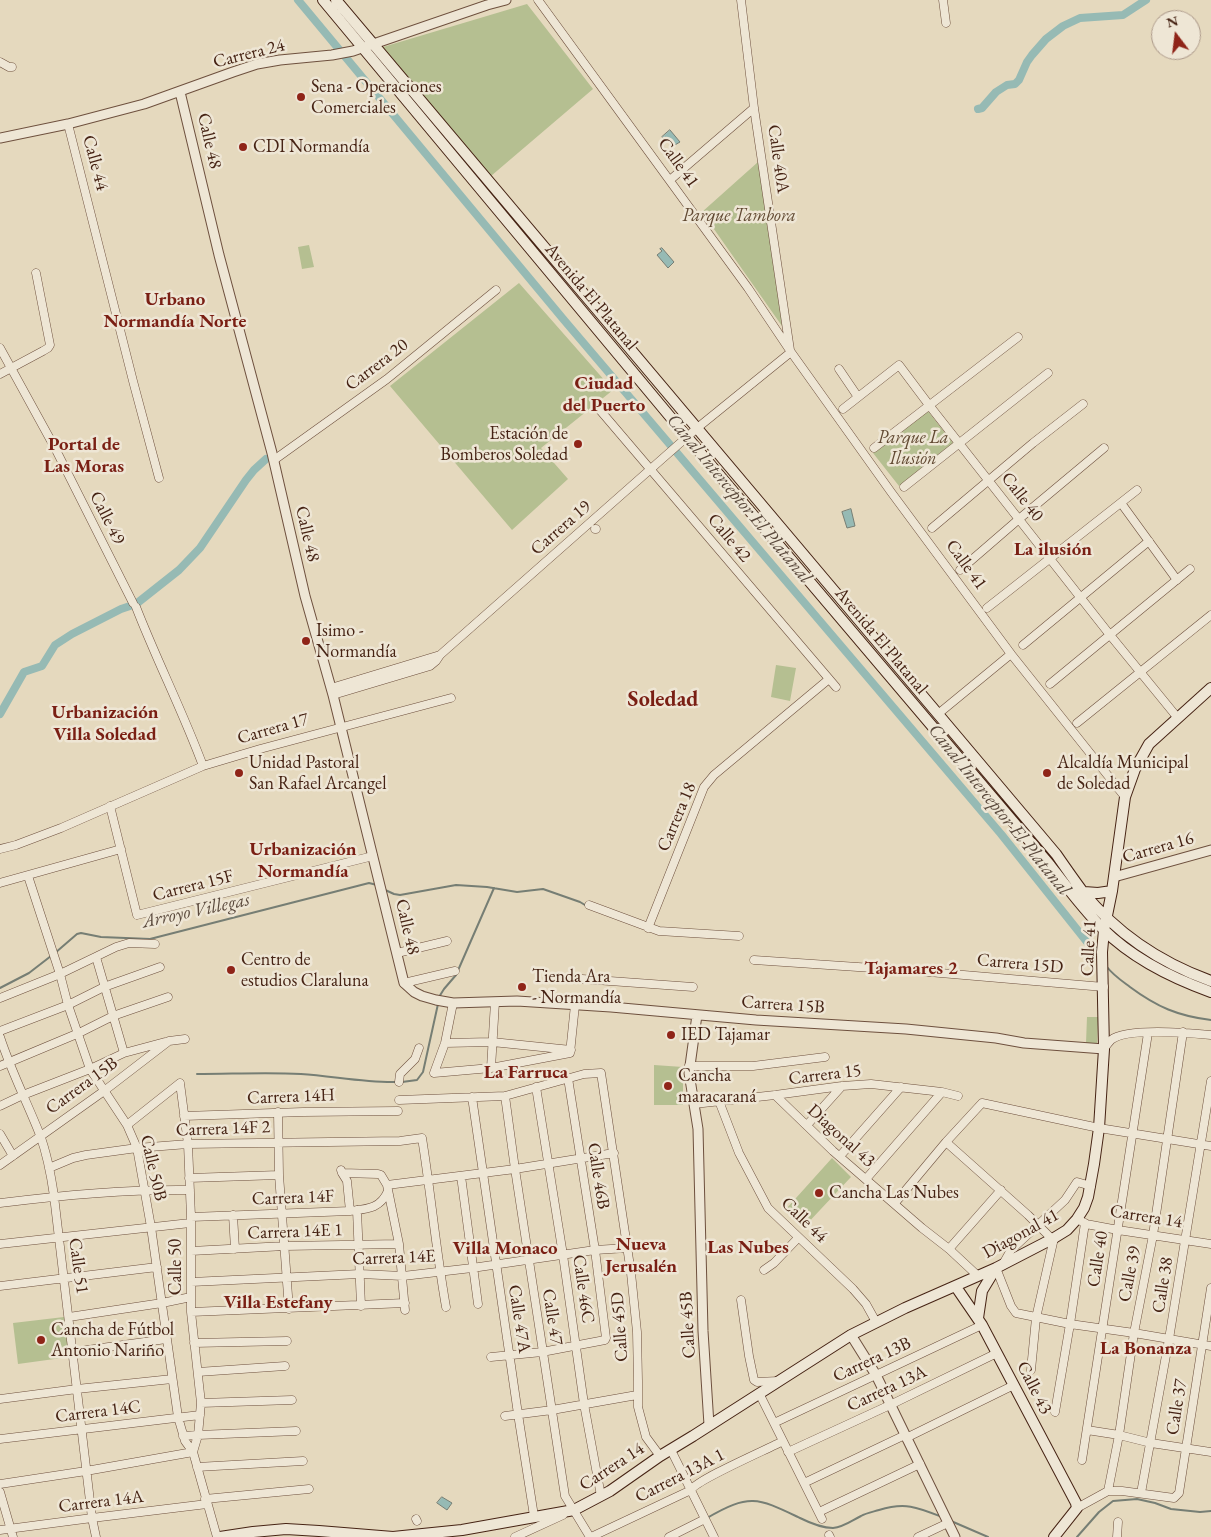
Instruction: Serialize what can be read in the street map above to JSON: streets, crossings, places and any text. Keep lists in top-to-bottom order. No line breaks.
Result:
{"streets":{"main road":["Calle 41","Avenida El Platanal","Carrera 14","Diagonal 41","Calle 43"],"street":["Carrera 24","Calle 48","Calle 40A","Calle 44","Carrera 20","Calle 40","Calle 49","Carrera 19","Calle 42","Carrera 17","Carrera 18","Carrera 16","Carrera 15F","Carrera 15D","Carrera 15B","Carrera 15","Carrera 14H","Carrera 14F 2","Diagonal 43","Calle 50B","Calle 46B","Carrera 14F","Carrera 14E 1","Carrera 14E","Calle 51","Calle 50","Calle 39","Calle 38","Calle 46C","Calle 47","Calle 47A","Calle 45B","Calle 45D","Carrera 13B","Carrera 13A","Calle 37","Carrera 14C","Carrera 13A 1","Carrera 14A"]},"crossings":[["Carrera 24","Calle 48"],["Carrera 24","Calle 44"],["Carrera 24","Avenida El Platanal"],["Calle 48","Carrera 20"],["Calle 48","Carrera 19"],["Calle 48","Carrera 17"],["Calle 48","Carrera 15F"],["Calle 48","Carrera 15B"],["Calle 40A","Calle 41"],["Calle 40A","Carrera 19"],["Calle 44","Carrera 15"],["Calle 44","Carrera 14"],["Calle 41","Avenida El Platanal"],["Calle 41","Carrera 19"],["Calle 41","Carrera 16"],["Calle 41","Carrera 15D"],["Calle 41","Carrera 15B"],["Calle 41","Carrera 14"],["Calle 41","Diagonal 41"],["Avenida El Platanal","Carrera 19"],["Calle 40","Carrera 14"],["Calle 49","Carrera 17"],["Carrera 19","Calle 42"],["Calle 42","Carrera 18"],["Carrera 15B","Calle 50B"],["Carrera 15B","Calle 51"],["Carrera 15B","Calle 45B"],["Carrera 15","Diagonal 43"],["Carrera 15","Calle 45B"],["Carrera 14H","Calle 50"],["Carrera 14F 2","Calle 50B"],["Carrera 14F 2","Calle 51"],["Carrera 14F 2","Calle 50"],["Diagonal 43","Carrera 14"],["Diagonal 43","Diagonal 41"],["Calle 50B","Carrera 14F"],["Calle 50B","Calle 50"],["Calle 50B","Carrera 14C"],["Calle 46B","Carrera 14E"],["Calle 46B","Calle 46C"],["Calle 46B","Calle 45D"],["Carrera 14F","Calle 51"],["Carrera 14F","Calle 50"],["Carrera 14","Diagonal 41"],["Carrera 14","Calle 39"],["Carrera 14","Calle 38"],["Carrera 14","Calle 46C"],["Carrera 14","Calle 47"],["Carrera 14","Calle 47A"],["Carrera 14","Calle 45B"],["Carrera 14","Calle 45D"],["Carrera 14","Calle 43"],["Carrera 14E 1","Calle 50"],["Carrera 14E","Calle 50"],["Carrera 14E","Calle 46C"],["Carrera 14E","Calle 47"],["Carrera 14E","Calle 47A"],["Carrera 14E","Calle 45D"],["Calle 51","Carrera 14C"],["Calle 51","Carrera 14A"],["Calle 50","Carrera 14C"],["Calle 38","Calle 37"],["Calle 47","Carrera 13A 1"],["Carrera 13B","Calle 43"],["Calle 43","Carrera 13A"]],"districts":["Urbano Normandía Norte","Ciudad del Puerto","Portal de Las Moras","La ilusión","Soledad","Urbanización Villa Soledad","Urbanización Normandía","Tajamares 2","La Farruca","Nueva Jerusalén","Las Nubes","Villa Monaco","Villa Estefany","La Bonanza"],"water":["Canal Interceptor El Platanal","Arroyo Villegas"],"parks":["Parque Tambora","Parque La Ilusión"],"places":["Sena - Operaciones Comerciales","CDI Normandía","Estación de Bomberos Soledad","Isimo - Normandía","Unidad Pastoral San Rafael Arcangel","Alcaldía Municipal de Soledad","Centro de estudios Claraluna","Tienda Ara - Normandía","IED Tajamar","Cancha maracaraná","Cancha Las Nubes","Cancha de Fútbol Antonio Nariño"],"north":"top"}
